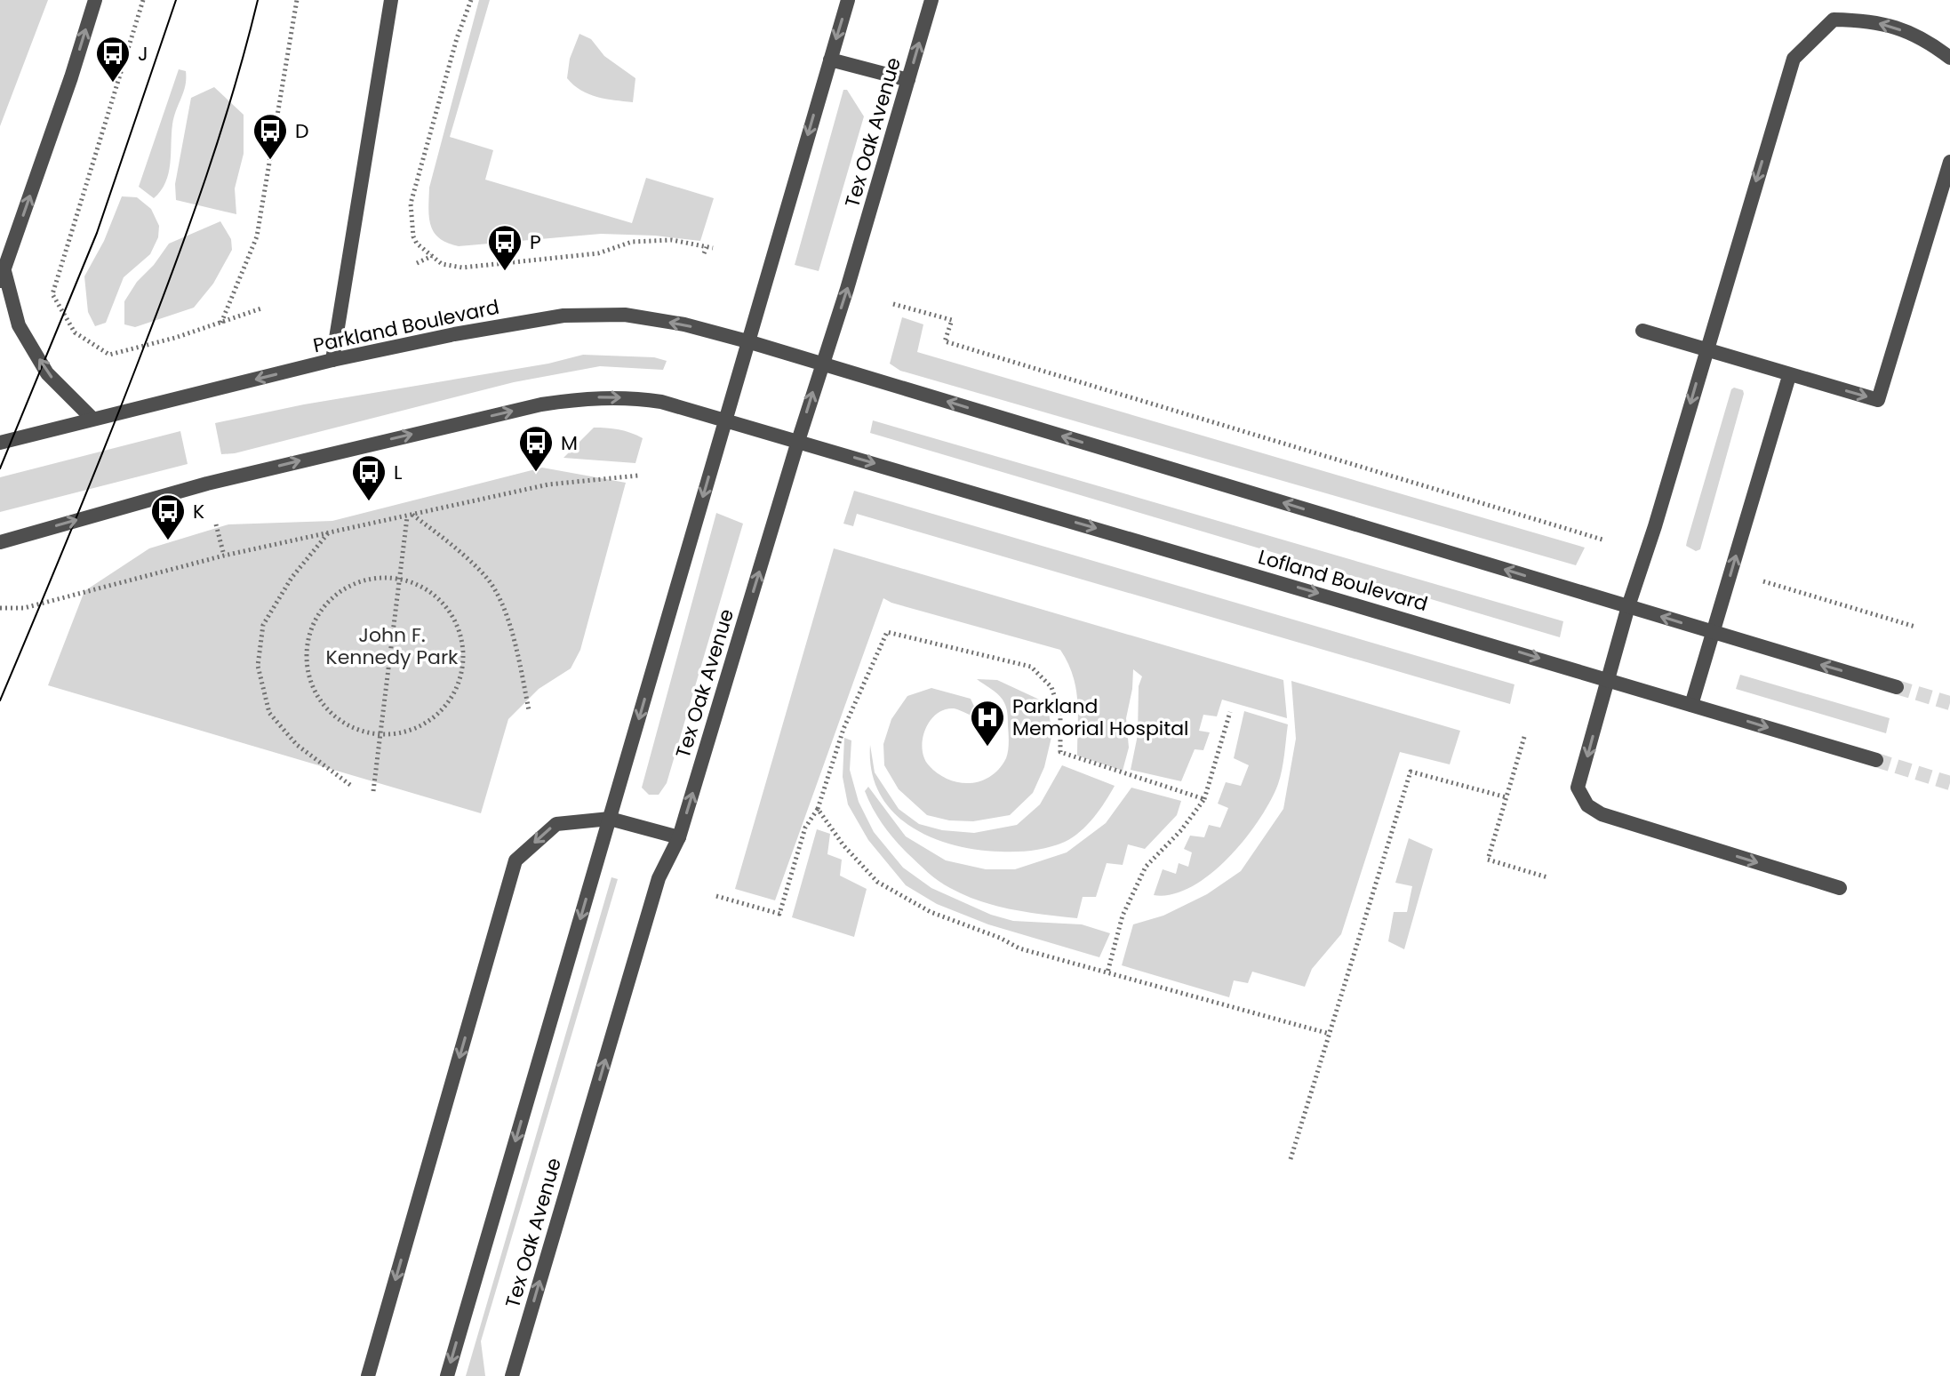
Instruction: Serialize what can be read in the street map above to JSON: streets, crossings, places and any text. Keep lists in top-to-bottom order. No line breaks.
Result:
{"streets":{"street":["Tex Oak Avenue","Parkland Boulevard","Lofland Boulevard"]},"crossings":[["Tex Oak Avenue","Parkland Boulevard"],["Tex Oak Avenue","Lofland Boulevard"]],"parks":["John F. Kennedy Park"],"places":{"bus stop":["J","D","P","M","L","K"],"hospital":["Parkland Memorial Hospital"]}}
